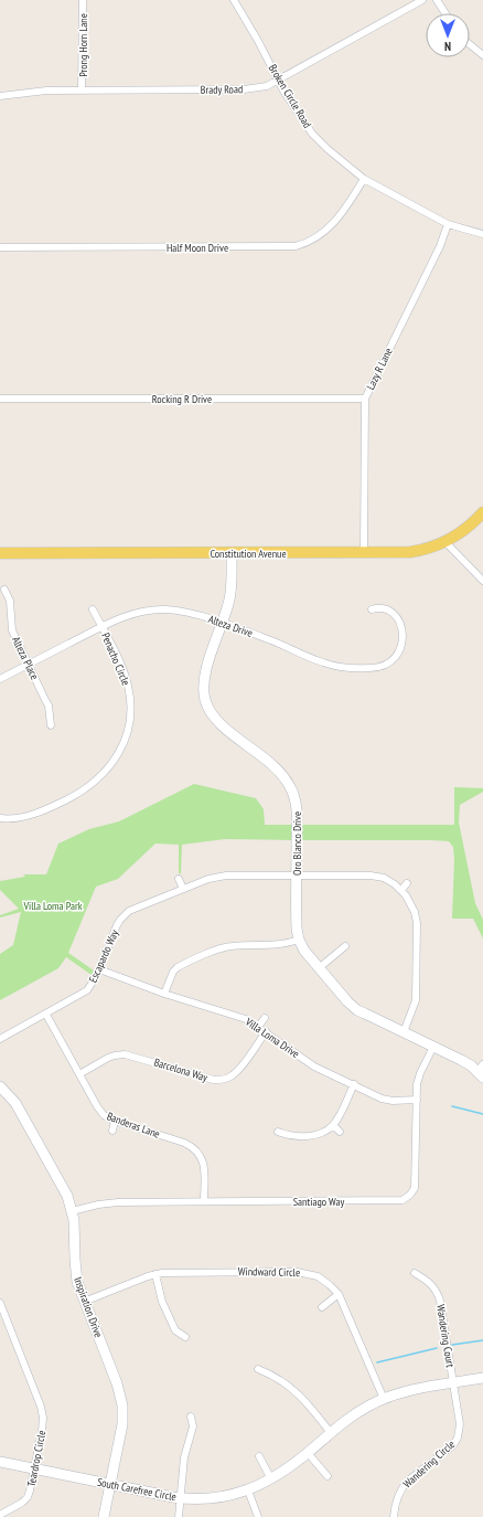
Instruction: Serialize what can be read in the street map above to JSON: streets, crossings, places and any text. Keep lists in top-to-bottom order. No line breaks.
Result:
{"streets":{"main road":["Constitution Avenue"],"street":["Prong Horn Lane","Brady Road","Broken Circle Road","Half Moon Drive","Lazy R Lane","Rocking R Drive","Alteza Drive","Alteza Place","Penacho Circle","Oro Blanco Drive","Escapardo Way","Villa Loma Drive","Barcelona Way","Banderas Lane","Santiago Way","Windward Circle","Inspiration Drive","Wandering Court","Teardrop Circle","Wandering Circle","South Carefree Circle"]},"crossings":[["Prong Horn Lane","Brady Road"],["Brady Road","Broken Circle Road"],["Broken Circle Road","Half Moon Drive"],["Broken Circle Road","Lazy R Lane"],["Lazy R Lane","Rocking R Drive"],["Lazy R Lane","Constitution Avenue"],["Constitution Avenue","Oro Blanco Drive"],["Alteza Drive","Alteza Place"],["Alteza Drive","Penacho Circle"],["Alteza Drive","Oro Blanco Drive"],["Oro Blanco Drive","Escapardo Way"],["Oro Blanco Drive","Santiago Way"],["Escapardo Way","Villa Loma Drive"],["Escapardo Way","Banderas Lane"],["Villa Loma Drive","Barcelona Way"],["Villa Loma Drive","Santiago Way"],["Barcelona Way","Banderas Lane"],["Santiago Way","Inspiration Drive"],["Windward Circle","Inspiration Drive"],["Windward Circle","South Carefree Circle"],["Inspiration Drive","South Carefree Circle"],["Wandering Court","Wandering Circle"],["Wandering Court","South Carefree Circle"],["Teardrop Circle","South Carefree Circle"],["Wandering Circle","South Carefree Circle"]],"parks":["Villa Loma Park"],"north":"bottom"}
